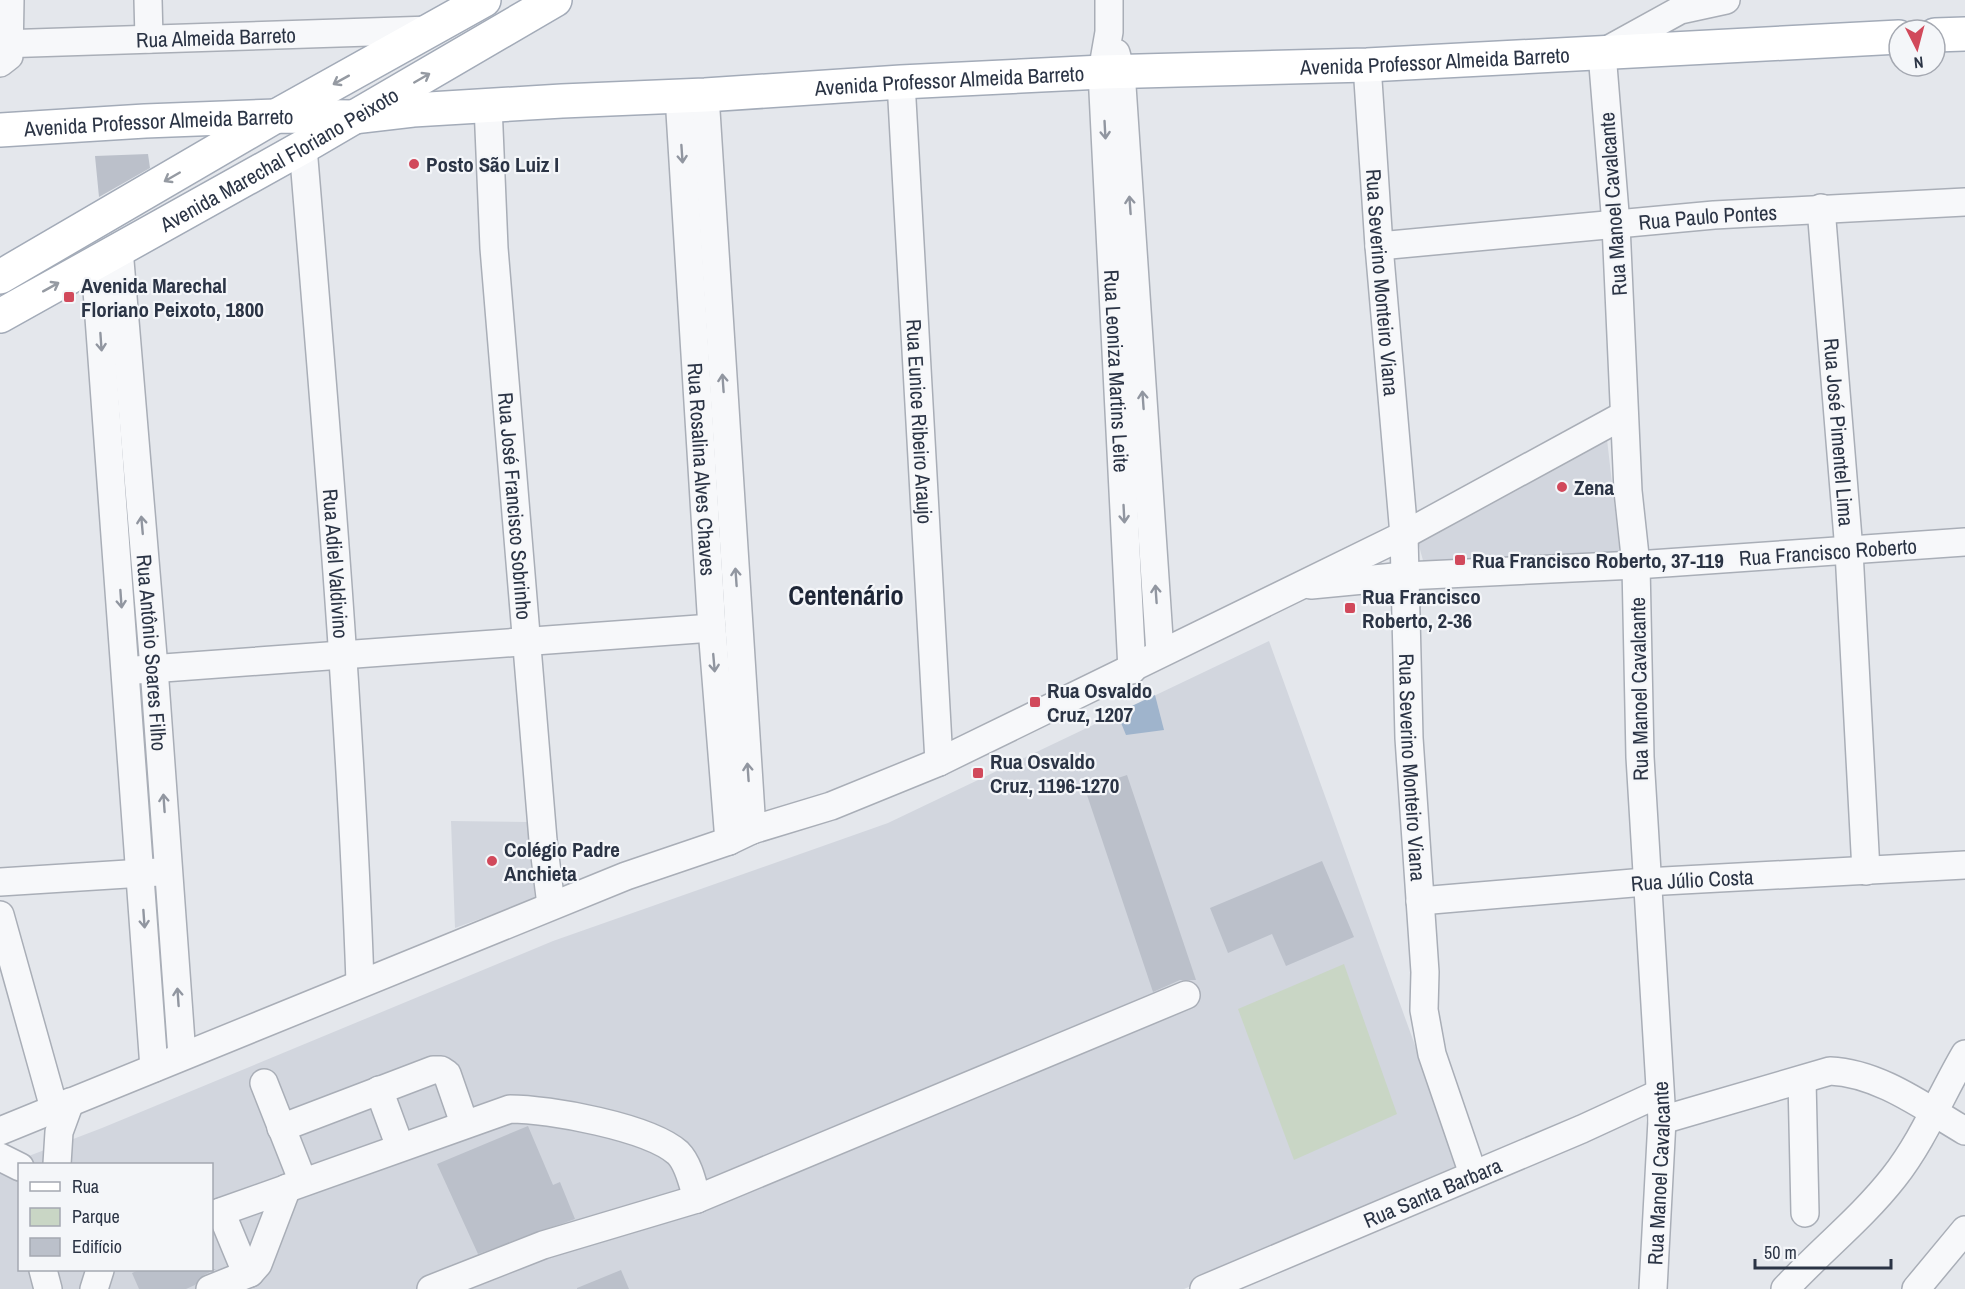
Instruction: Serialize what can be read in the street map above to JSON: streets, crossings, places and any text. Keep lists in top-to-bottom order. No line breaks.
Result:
{"streets":{"main road":["Avenida Professor Almeida Barreto","Avenida Marechal Floriano Peixoto"],"street":["Rua Almeida Barreto","Rua Manoel Cavalcante","Rua Paulo Pontes","Rua Severino Monteiro Viana","Rua Leoniza Martins Leite","Rua Eunice Ribeiro Araujo","Rua José Pimentel Lima","Rua Rosalina Alves Chaves","Rua José Francisco Sobrinho","Rua Francisco Roberto","Rua Adiel Valdivino","Rua Antônio Soares Filho","Rua Júlio Costa","Rua Santa Barbara"]},"crossings":[["Rua Almeida Barreto","Avenida Marechal Floriano Peixoto"],["Avenida Professor Almeida Barreto","Avenida Marechal Floriano Peixoto"],["Avenida Professor Almeida Barreto","Rua Manoel Cavalcante"],["Avenida Professor Almeida Barreto","Rua Severino Monteiro Viana"],["Avenida Professor Almeida Barreto","Rua Leoniza Martins Leite"],["Avenida Professor Almeida Barreto","Rua Eunice Ribeiro Araujo"],["Avenida Professor Almeida Barreto","Rua Rosalina Alves Chaves"],["Avenida Professor Almeida Barreto","Rua José Francisco Sobrinho"],["Avenida Marechal Floriano Peixoto","Rua Adiel Valdivino"],["Avenida Marechal Floriano Peixoto","Rua Antônio Soares Filho"],["Rua Manoel Cavalcante","Rua Paulo Pontes"],["Rua Manoel Cavalcante","Rua Francisco Roberto"],["Rua Manoel Cavalcante","Rua Júlio Costa"],["Rua Manoel Cavalcante","Rua Santa Barbara"],["Rua Paulo Pontes","Rua Severino Monteiro Viana"],["Rua Paulo Pontes","Rua José Pimentel Lima"],["Rua Severino Monteiro Viana","Rua Francisco Roberto"],["Rua Severino Monteiro Viana","Rua Júlio Costa"],["Rua Severino Monteiro Viana","Rua Santa Barbara"],["Rua José Pimentel Lima","Rua Francisco Roberto"],["Rua José Pimentel Lima","Rua Júlio Costa"]],"districts":["Centenário"],"places":{"other":["Posto São Luiz I","Zena","Colégio Padre Anchieta"],"transit":["Avenida Marechal Floriano Peixoto, 1800","Rua Francisco Roberto, 37-119","Rua Francisco Roberto, 2-36","Rua Osvaldo Cruz, 1207","Rua Osvaldo Cruz, 1196-1270"]},"legend":["Rua","Parque","Edifício"],"scale_bar":"50 m","north":"bottom"}
